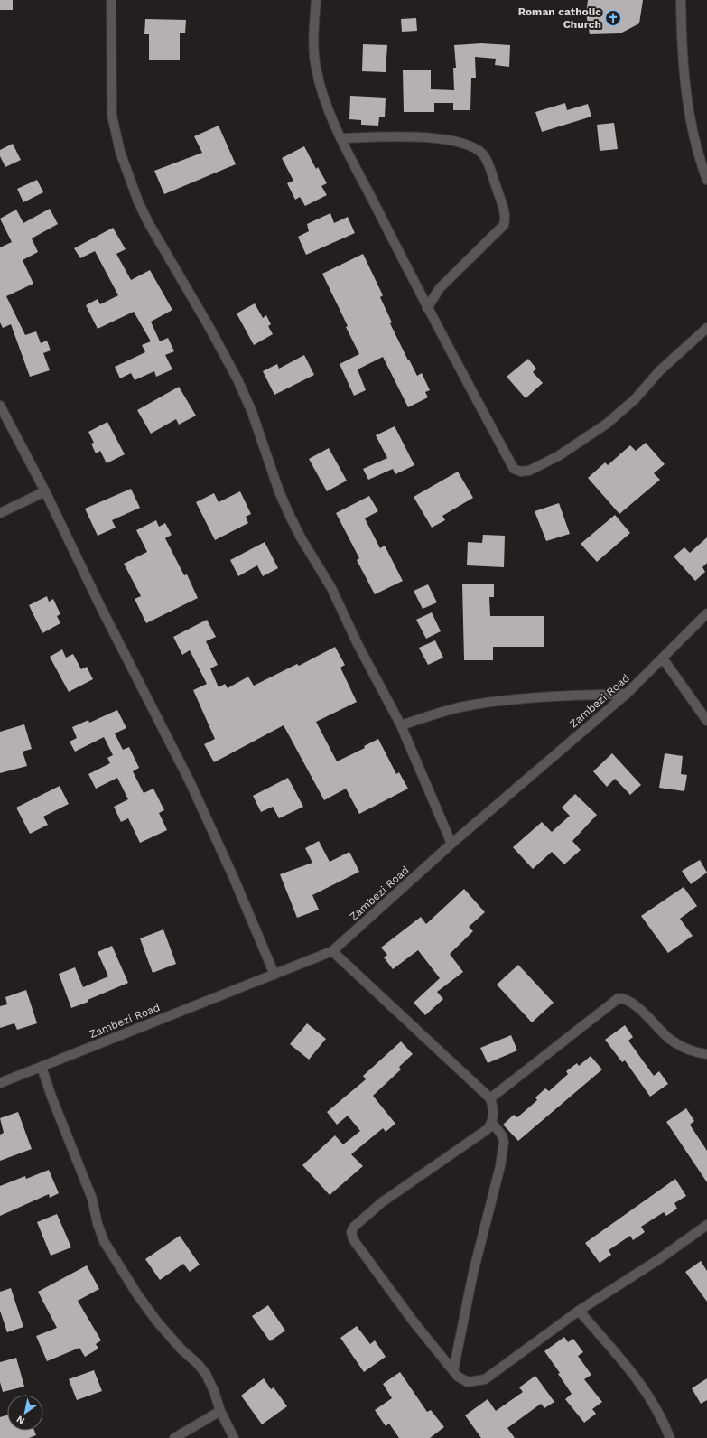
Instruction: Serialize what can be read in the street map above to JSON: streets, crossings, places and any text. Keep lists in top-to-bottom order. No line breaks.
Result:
{"streets":{"street":["Zambezi Road"]},"places":{"church":["Roman catholic Church"]},"north":"bottom left"}
